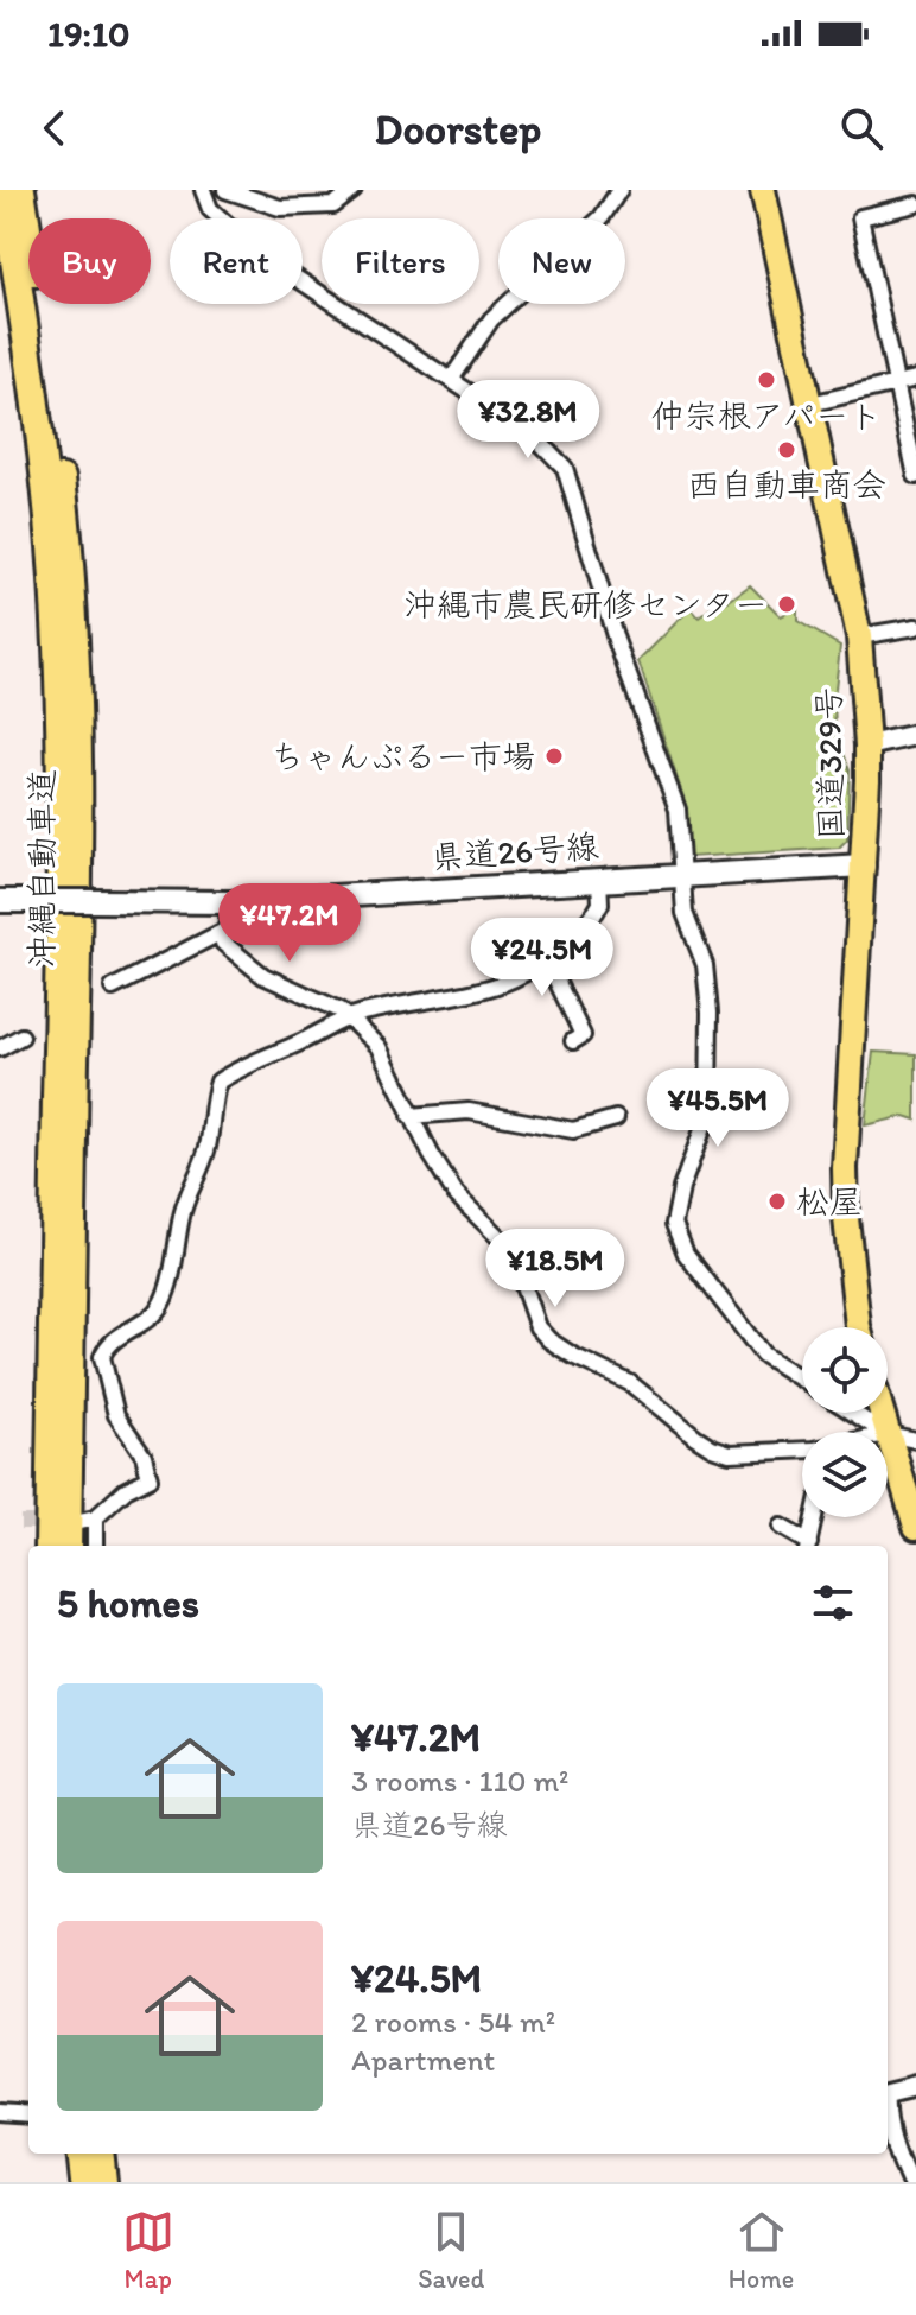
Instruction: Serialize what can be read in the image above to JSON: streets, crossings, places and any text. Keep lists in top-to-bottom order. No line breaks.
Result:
{"streets":{"highway":["国道329号","沖縄自動車道"],"main road":["県道26号線"]},"crossings":[["国道329号","県道26号線"]],"places":["仲宗根アパート","西自動車商会","沖縄市農民研修センター","ちゃんぷるー市場","松屋"],"page":{"status":"19:10","header":"Doorstep","chip":["Buy","Rent","Filters","New"],"price":["¥32.8M","¥47.2M","¥24.5M","¥45.5M","¥18.5M"],"heading":"5 homes","list":[{"name":"¥47.2M","note":"3 rooms · 110 m² · 県道26号線"},{"name":"¥24.5M","note":"2 rooms · 54 m² · Apartment"}],"tabs":["Map","Saved","Home"]}}
